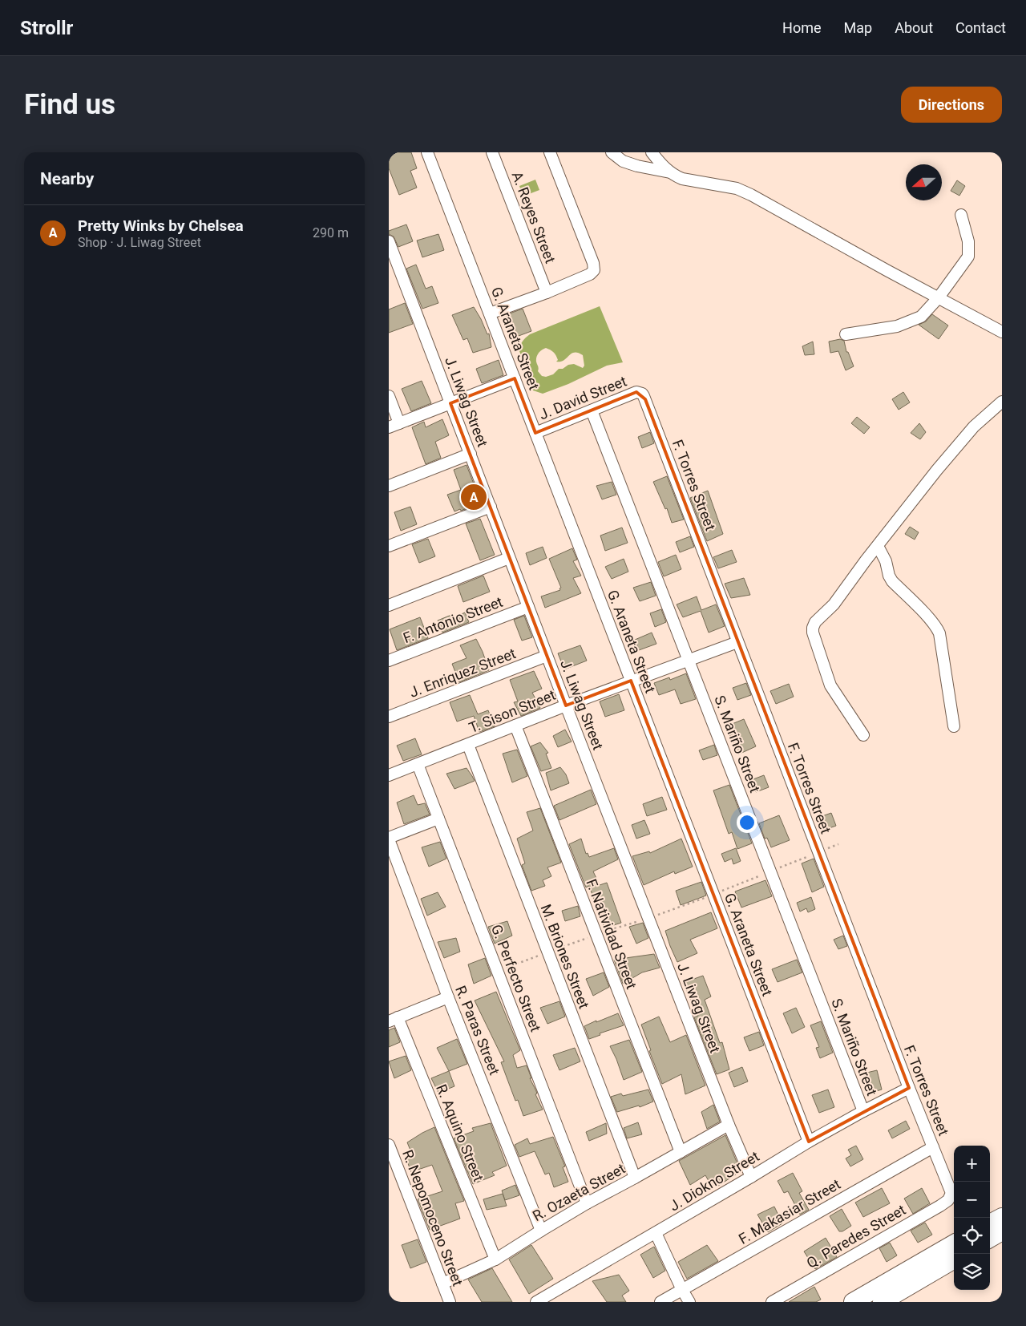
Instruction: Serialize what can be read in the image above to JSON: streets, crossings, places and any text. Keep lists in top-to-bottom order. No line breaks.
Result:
{"streets":{"street":["A. Reyes Street","G. Araneta Street","J. David Street","J. Liwag Street","F. Torres Street","F. Antonio Street","J. Enriquez Street","T. Sison Street","S. Mariño Street","F. Natividad Street","M. Briones Street","G. Perfecto Street","R. Paras Street","R. Aquino Street","J. Diokno Street","R. Ozaeta Street","F. Makasiar Street","R. Nepomoceno Street","Q. Paredes Street"]},"crossings":[["G. Araneta Street","J. David Street"],["G. Araneta Street","T. Sison Street"],["G. Araneta Street","J. Diokno Street"],["J. David Street","F. Torres Street"],["J. David Street","S. Mariño Street"],["J. Liwag Street","F. Antonio Street"],["J. Liwag Street","J. Enriquez Street"],["J. Liwag Street","T. Sison Street"],["J. Liwag Street","J. Diokno Street"],["J. Liwag Street","R. Ozaeta Street"],["F. Torres Street","T. Sison Street"],["F. Torres Street","J. Diokno Street"],["F. Torres Street","F. Makasiar Street"],["F. Torres Street","Q. Paredes Street"],["T. Sison Street","S. Mariño Street"],["T. Sison Street","F. Natividad Street"],["T. Sison Street","M. Briones Street"],["T. Sison Street","G. Perfecto Street"],["S. Mariño Street","J. Diokno Street"],["F. Natividad Street","R. Ozaeta Street"],["M. Briones Street","R. Ozaeta Street"],["G. Perfecto Street","R. Ozaeta Street"],["R. Paras Street","R. Ozaeta Street"],["R. Aquino Street","R. Ozaeta Street"],["R. Ozaeta Street","R. Nepomoceno Street"]],"north":"left","page":{"header":"Strollr","nav":["Home","Map","About","Contact"],"buttons":"Directions","title":"Find us","heading":"Nearby","list":[{"mark":"A","name":"Pretty Winks by Chelsea","note":"Shop · J. Liwag Street","value":"290 m"}],"pins":"A","map_buttons":["+","−"]}}
